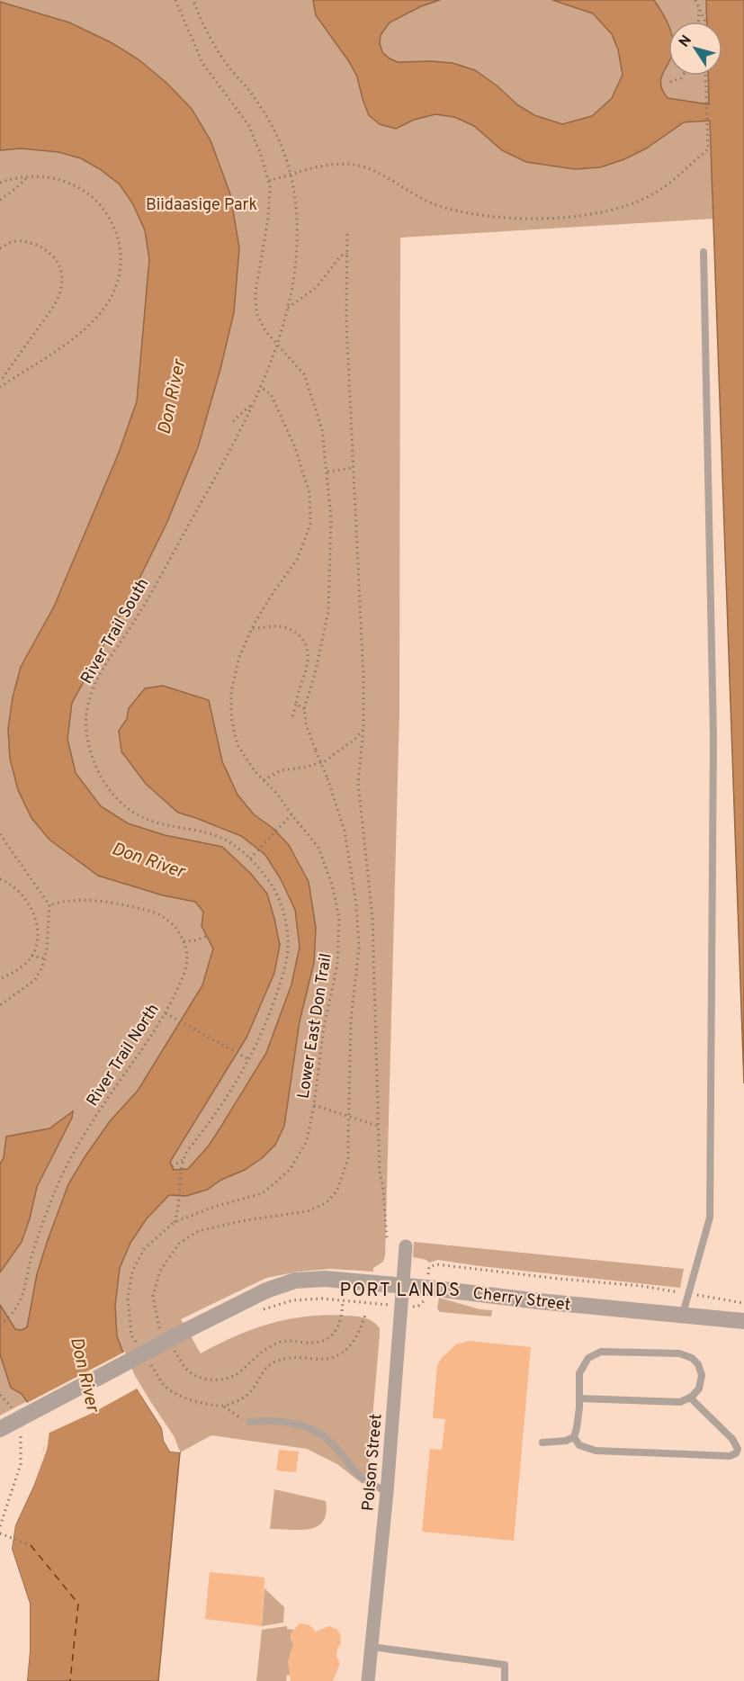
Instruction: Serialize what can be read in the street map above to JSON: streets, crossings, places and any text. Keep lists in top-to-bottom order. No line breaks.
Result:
{"streets":{"street":["Cherry Street","Polson Street"],"path":["River Trail South","Lower East Don Trail","River Trail North"]},"crossings":[["River Trail South","Lower East Don Trail"],["Cherry Street","Polson Street"]],"districts":["PORT LANDS"],"water":["Don River"],"parks":["Biidaasige Park"],"north":"top left"}
